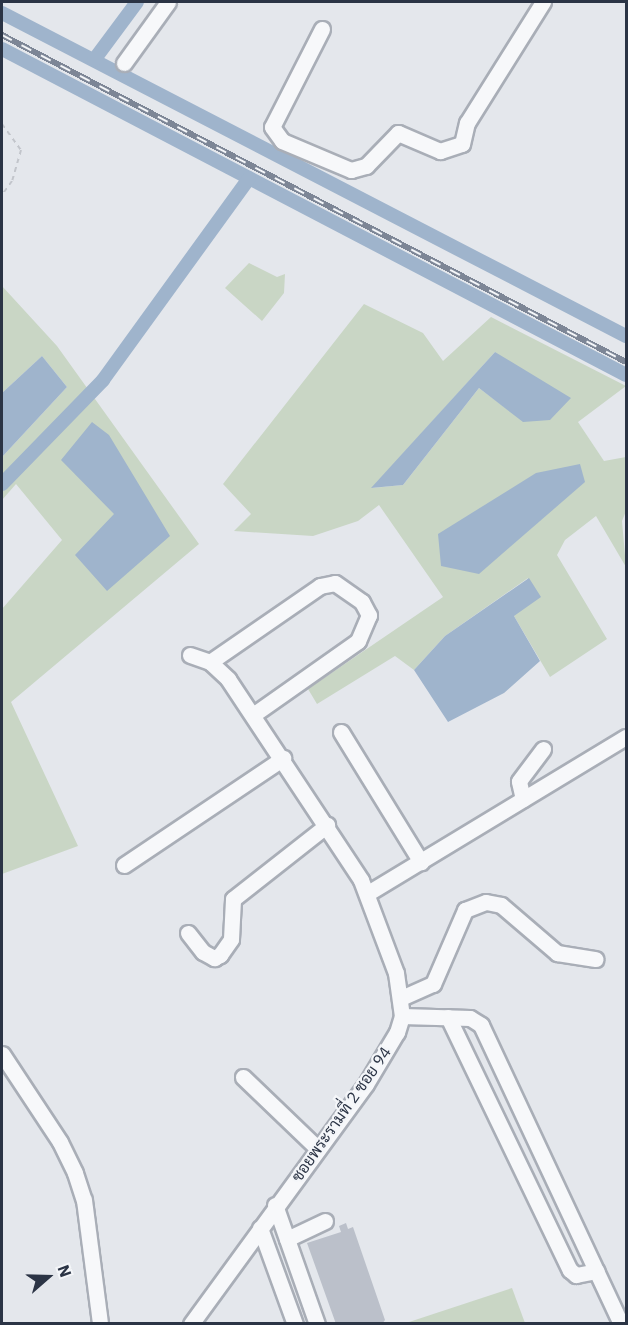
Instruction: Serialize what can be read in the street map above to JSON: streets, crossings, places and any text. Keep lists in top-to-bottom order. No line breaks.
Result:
{"streets":{"street":["ซอยพระรามที่ 2 ซอย 94"]},"north":"right"}
